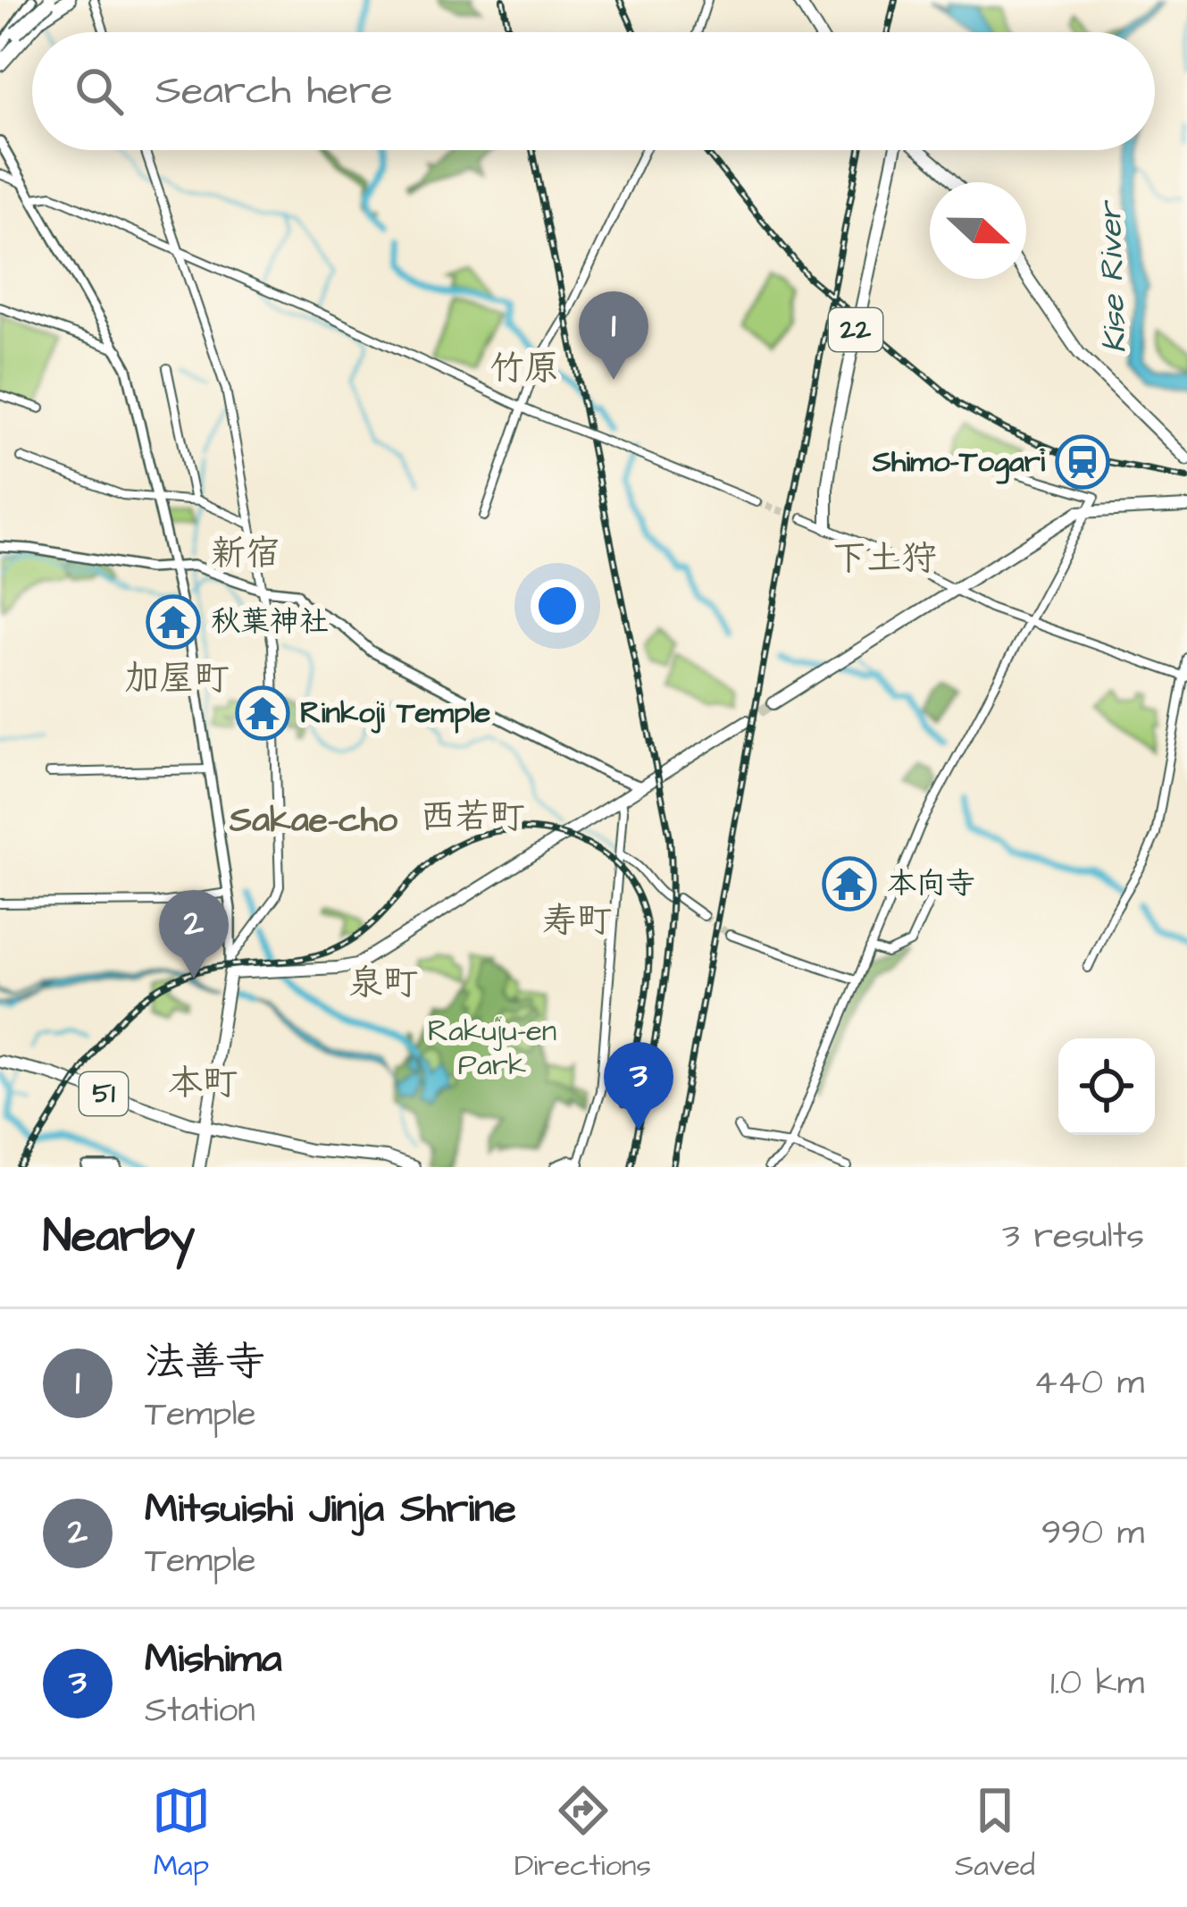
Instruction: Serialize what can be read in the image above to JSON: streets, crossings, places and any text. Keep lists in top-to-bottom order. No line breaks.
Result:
{"streets":{"main road":["22","51"]},"districts":["竹原","新宿","下土狩","加屋町","西若町","Sakae-cho","寿町","泉町","本町"],"water":["Kise River"],"parks":["Rakuju-en Park"],"places":{"station":["Shimo-Togari"],"temple":["秋葉神社","Rinkoji Temple","本向寺"]},"north":"right","page":{"search":"Search here","pins":["1","2","3"],"heading":["Nearby","3 results"],"list":[{"mark":"1","name":"法善寺","note":"Temple","value":"440 m"},{"mark":"2","name":"Mitsuishi Jinja Shrine","note":"Temple","value":"990 m"},{"mark":"3","name":"Mishima","note":"Station","value":"1.0 km"}],"nav":["Map","Directions","Saved"]}}
